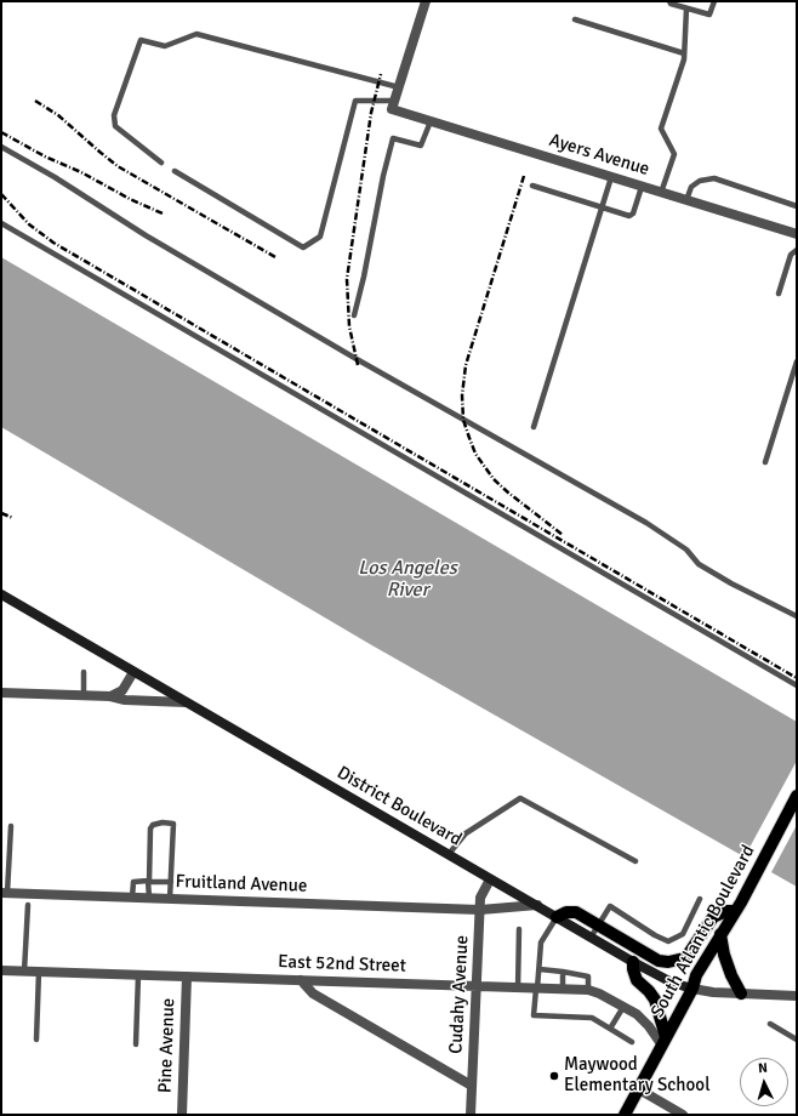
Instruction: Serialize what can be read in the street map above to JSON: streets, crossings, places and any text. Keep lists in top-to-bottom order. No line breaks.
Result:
{"streets":{"main road":["District Boulevard","South Atlantic Boulevard"],"street":["Ayers Avenue","Fruitland Avenue","East 52nd Street","Cudahy Avenue","Pine Avenue"]},"crossings":[["District Boulevard","Fruitland Avenue"],["District Boulevard","South Atlantic Boulevard"],["District Boulevard","Cudahy Avenue"],["Fruitland Avenue","Cudahy Avenue"],["South Atlantic Boulevard","East 52nd Street"],["East 52nd Street","Cudahy Avenue"],["East 52nd Street","Pine Avenue"]],"water":["Los Angeles River"],"places":["Maywood Elementary School"],"north":"top"}
